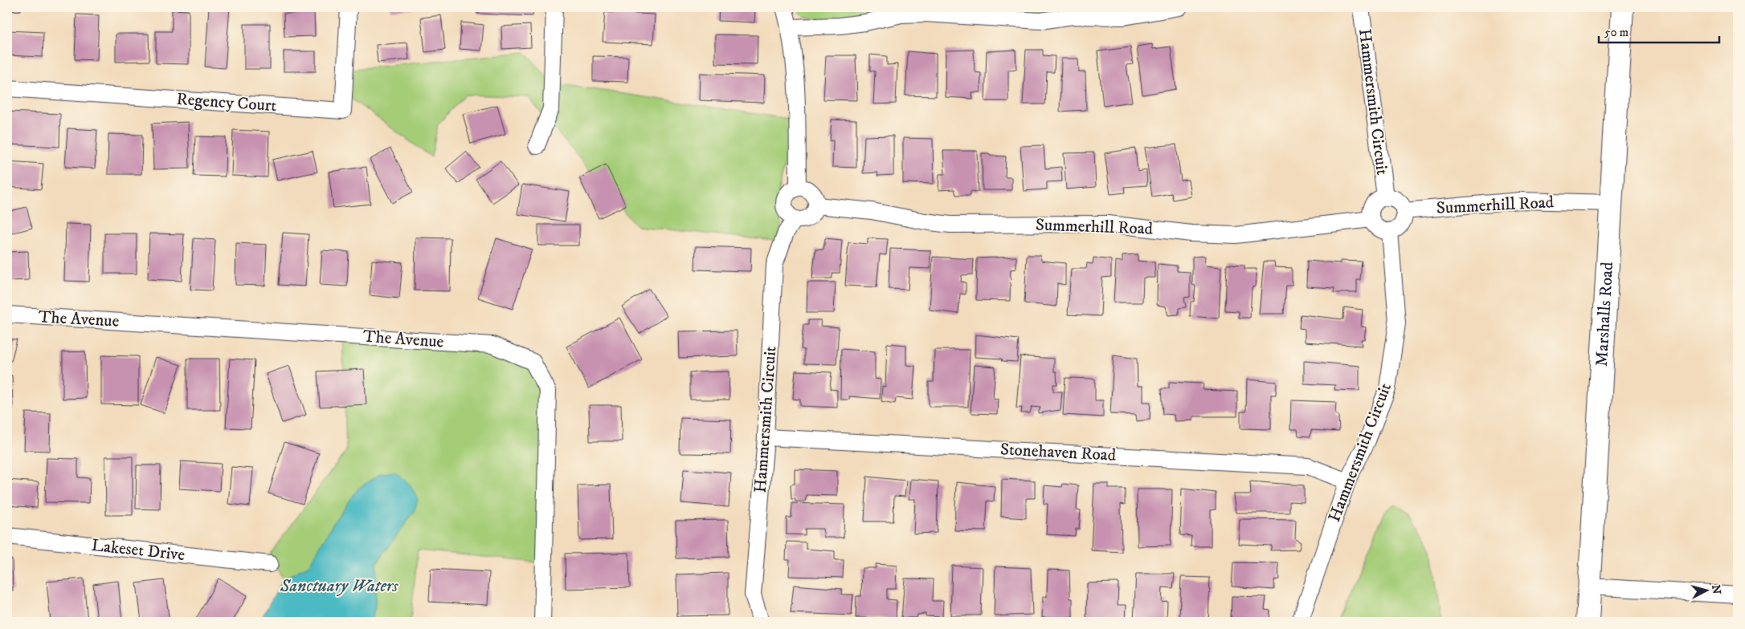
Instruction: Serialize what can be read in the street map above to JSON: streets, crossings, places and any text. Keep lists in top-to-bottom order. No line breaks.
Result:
{"streets":{"street":["Hammersmith Circuit","Regency Court","Summerhill Road","Marshalls Road","The Avenue","Stonehaven Road","Lakeset Drive"]},"crossings":[["Hammersmith Circuit","Summerhill Road"],["Hammersmith Circuit","Stonehaven Road"],["Summerhill Road","Marshalls Road"]],"water":["Sanctuary Waters"],"scale_bar":"50 m","north":"right"}
